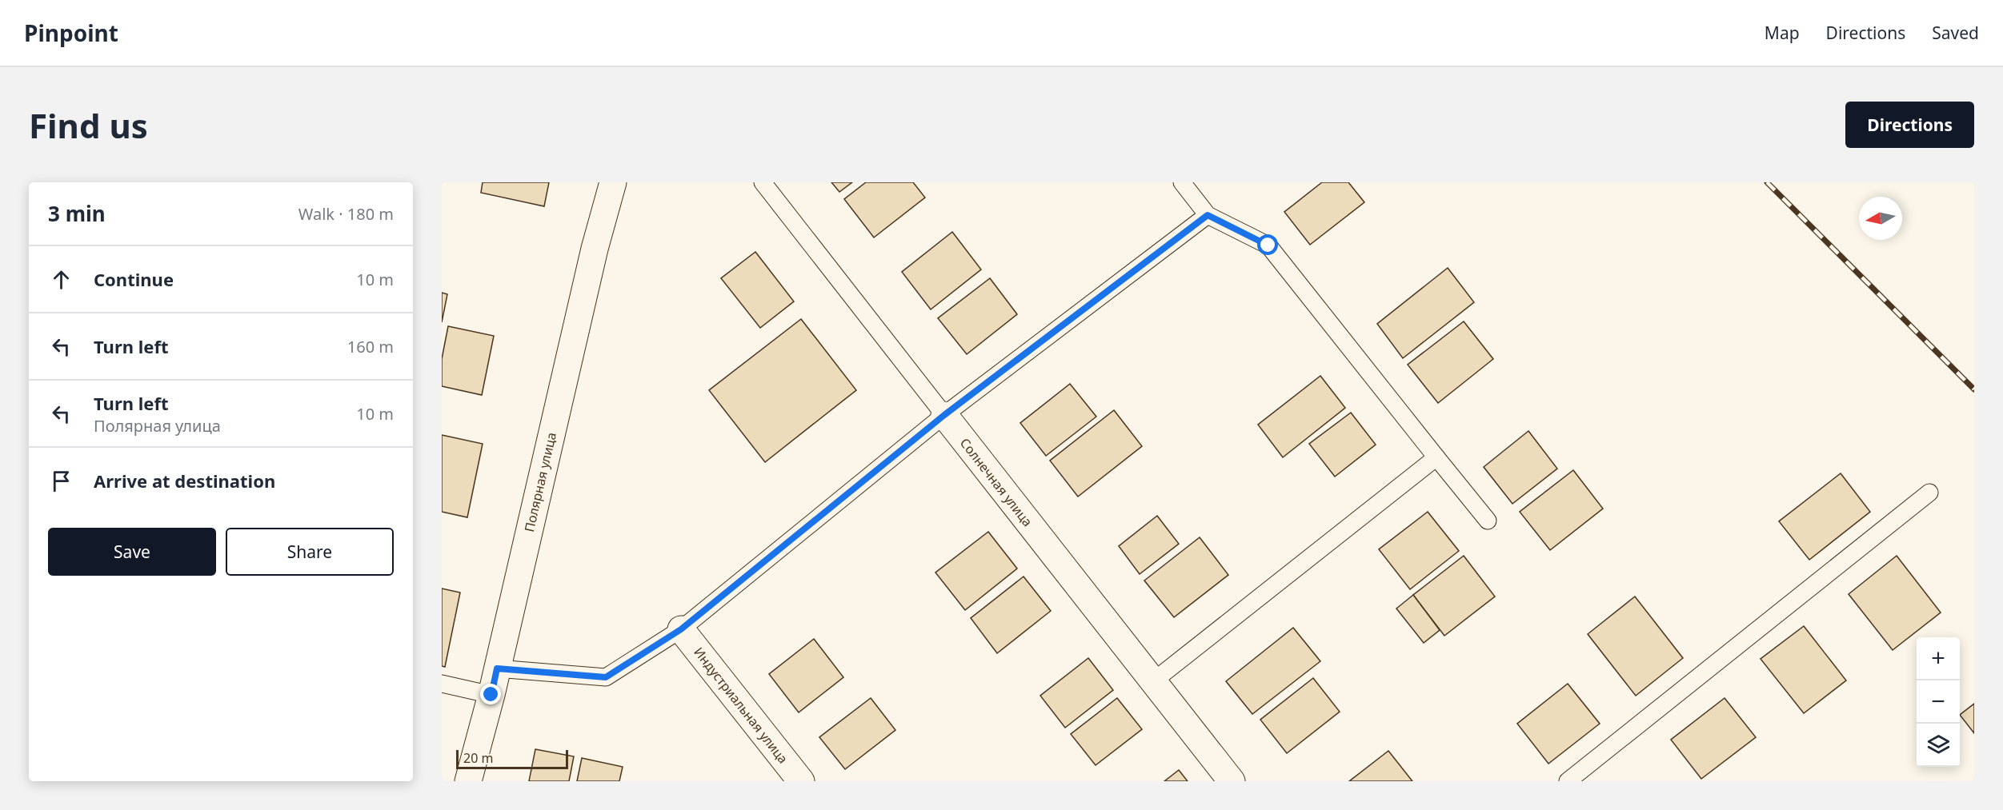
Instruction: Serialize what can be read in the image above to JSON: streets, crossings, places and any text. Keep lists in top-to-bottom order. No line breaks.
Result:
{"streets":{"street":["Полярная улица","Солнечная улица","Индустриальная улица"]},"scale_bar":"20 m","north":"left","page":{"header":"Pinpoint","nav":["Map","Directions","Saved"],"buttons":["Directions",["Save","Share"]],"title":"Find us","heading":["3 min","Walk · 180 m"],"list":[["Continue","10 m"],["Turn left","160 m"],["Turn left","Полярная улица","10 m"],"Arrive at destination"],"map_buttons":["+","−"],"scale":"20 m"}}
